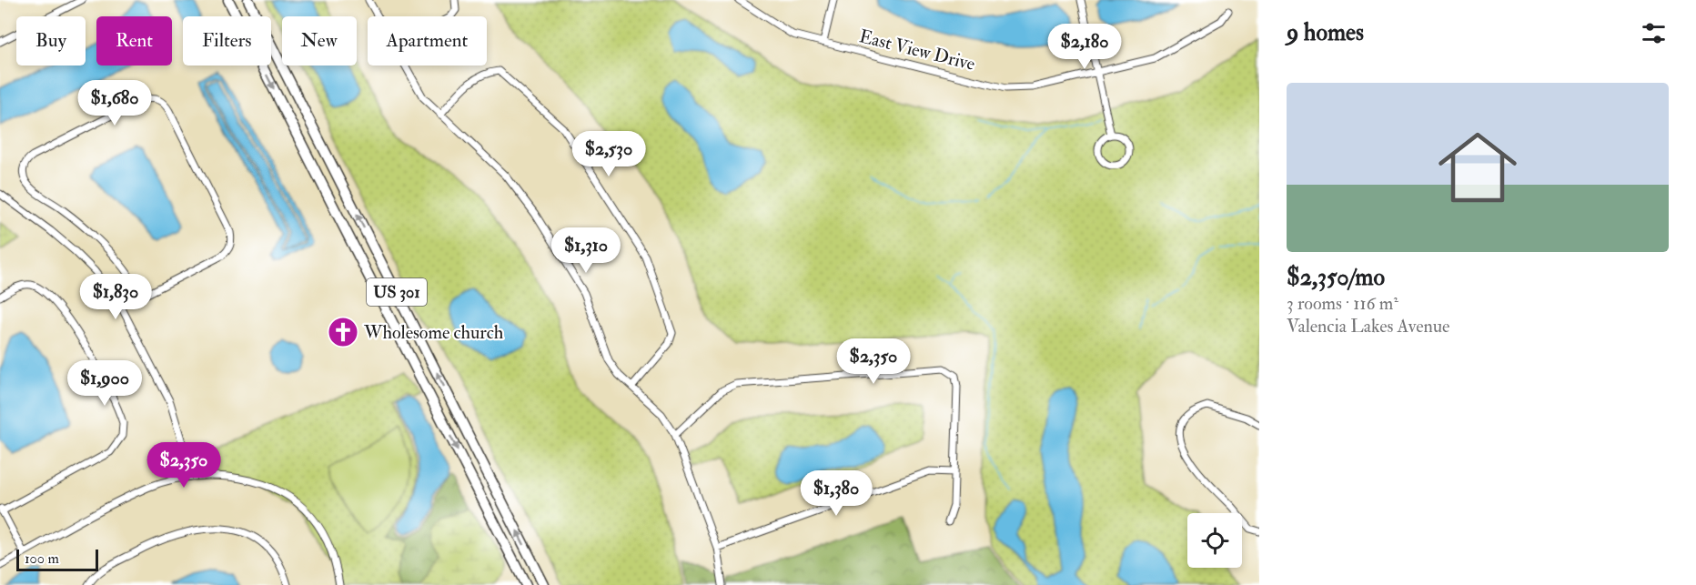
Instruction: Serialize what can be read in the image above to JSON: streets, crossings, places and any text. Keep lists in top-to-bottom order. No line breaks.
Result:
{"streets":{"main road":["US 301"],"street":["East View Drive"]},"places":{"church":["Wholesome church"]},"scale_bar":"100 m","page":{"heading":"9 homes","chip":["Buy","Rent","Filters","New","Apartment"],"price":["$2,180","$1,680","$2,530","$1,310","$1,830","$2,350","$1,900","$2,350","$1,380"],"list":[{"name":"$2,350/mo","note":"3 rooms · 116 m² · Valencia Lakes Avenue"}],"scale":"100 m"}}
